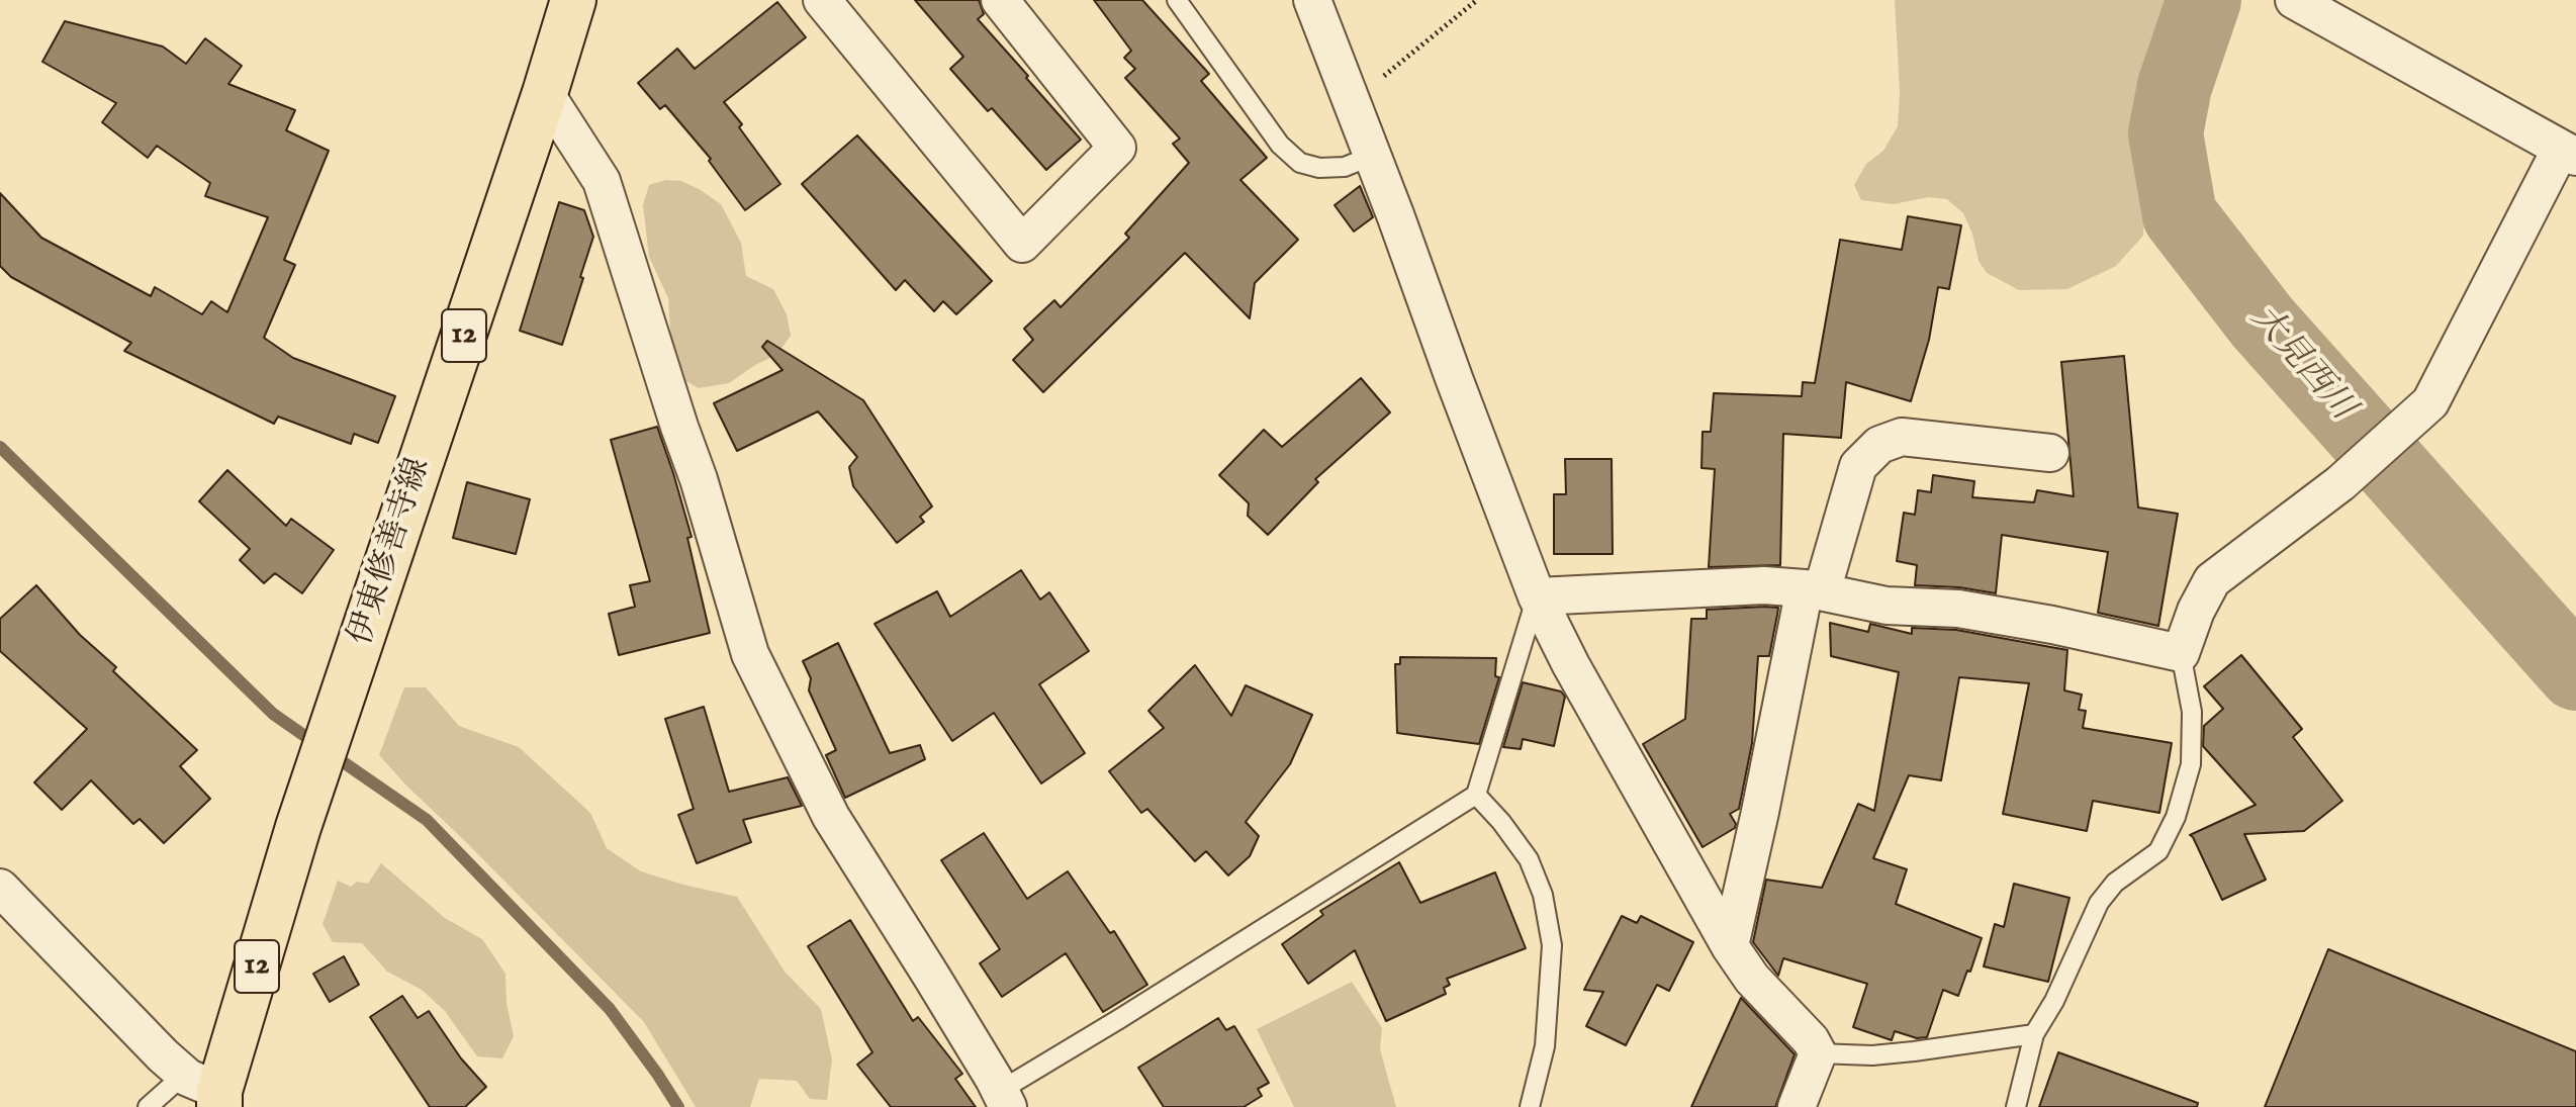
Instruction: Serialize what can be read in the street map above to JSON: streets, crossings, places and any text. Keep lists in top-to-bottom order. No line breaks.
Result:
{"streets":{"main road":["12","伊東修善寺線"]},"water":["大見西川"]}
